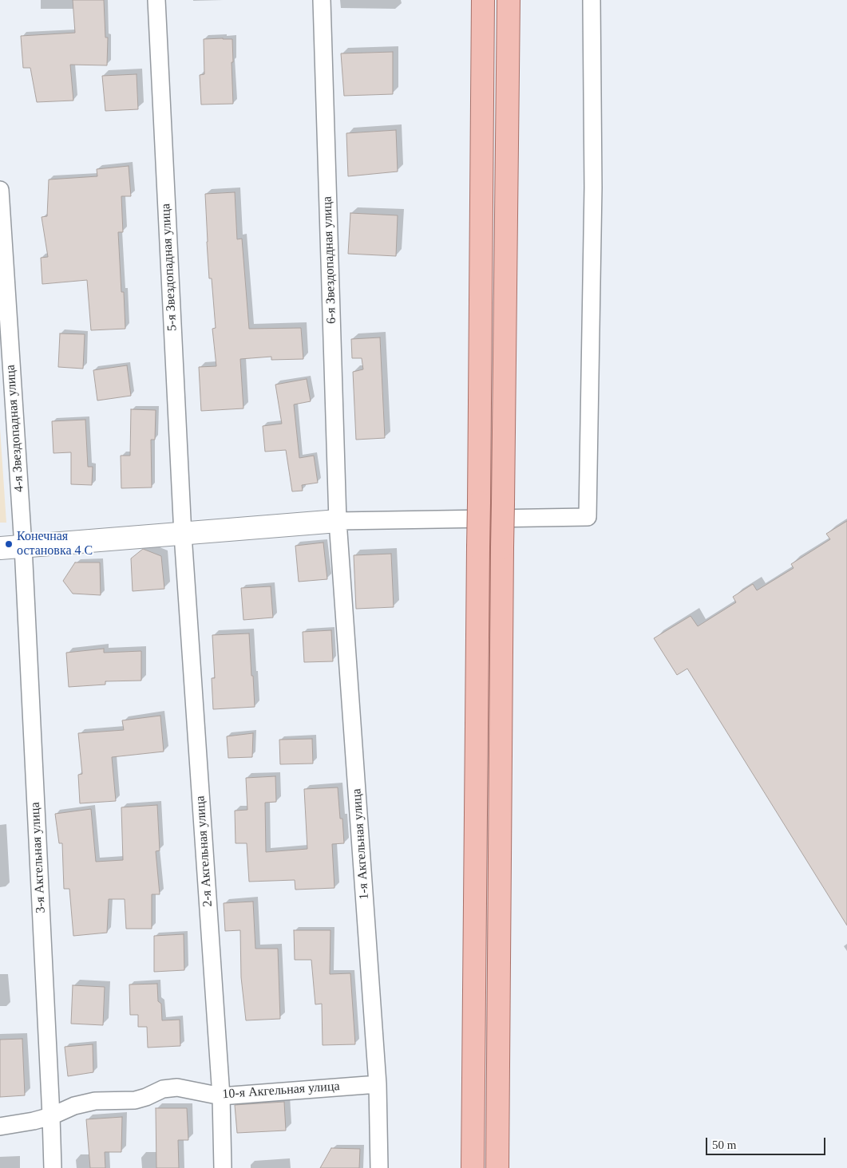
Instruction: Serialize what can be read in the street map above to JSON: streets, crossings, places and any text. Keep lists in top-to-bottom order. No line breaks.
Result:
{"streets":{"street":["6-я Звездопадная улица","5-я Звездопадная улица","4-я Звездопадная улица","1-я Акгельная улица","2-я Акгельная улица","3-я Акгельная улица","10-я Акгельная улица"]},"crossings":[["6-я Звездопадная улица","1-я Акгельная улица"],["5-я Звездопадная улица","2-я Акгельная улица"],["4-я Звездопадная улица","3-я Акгельная улица"],["1-я Акгельная улица","10-я Акгельная улица"],["2-я Акгельная улица","10-я Акгельная улица"],["3-я Акгельная улица","10-я Акгельная улица"]],"places":["Конечная остановка 4 С"],"scale_bar":"50 m"}
